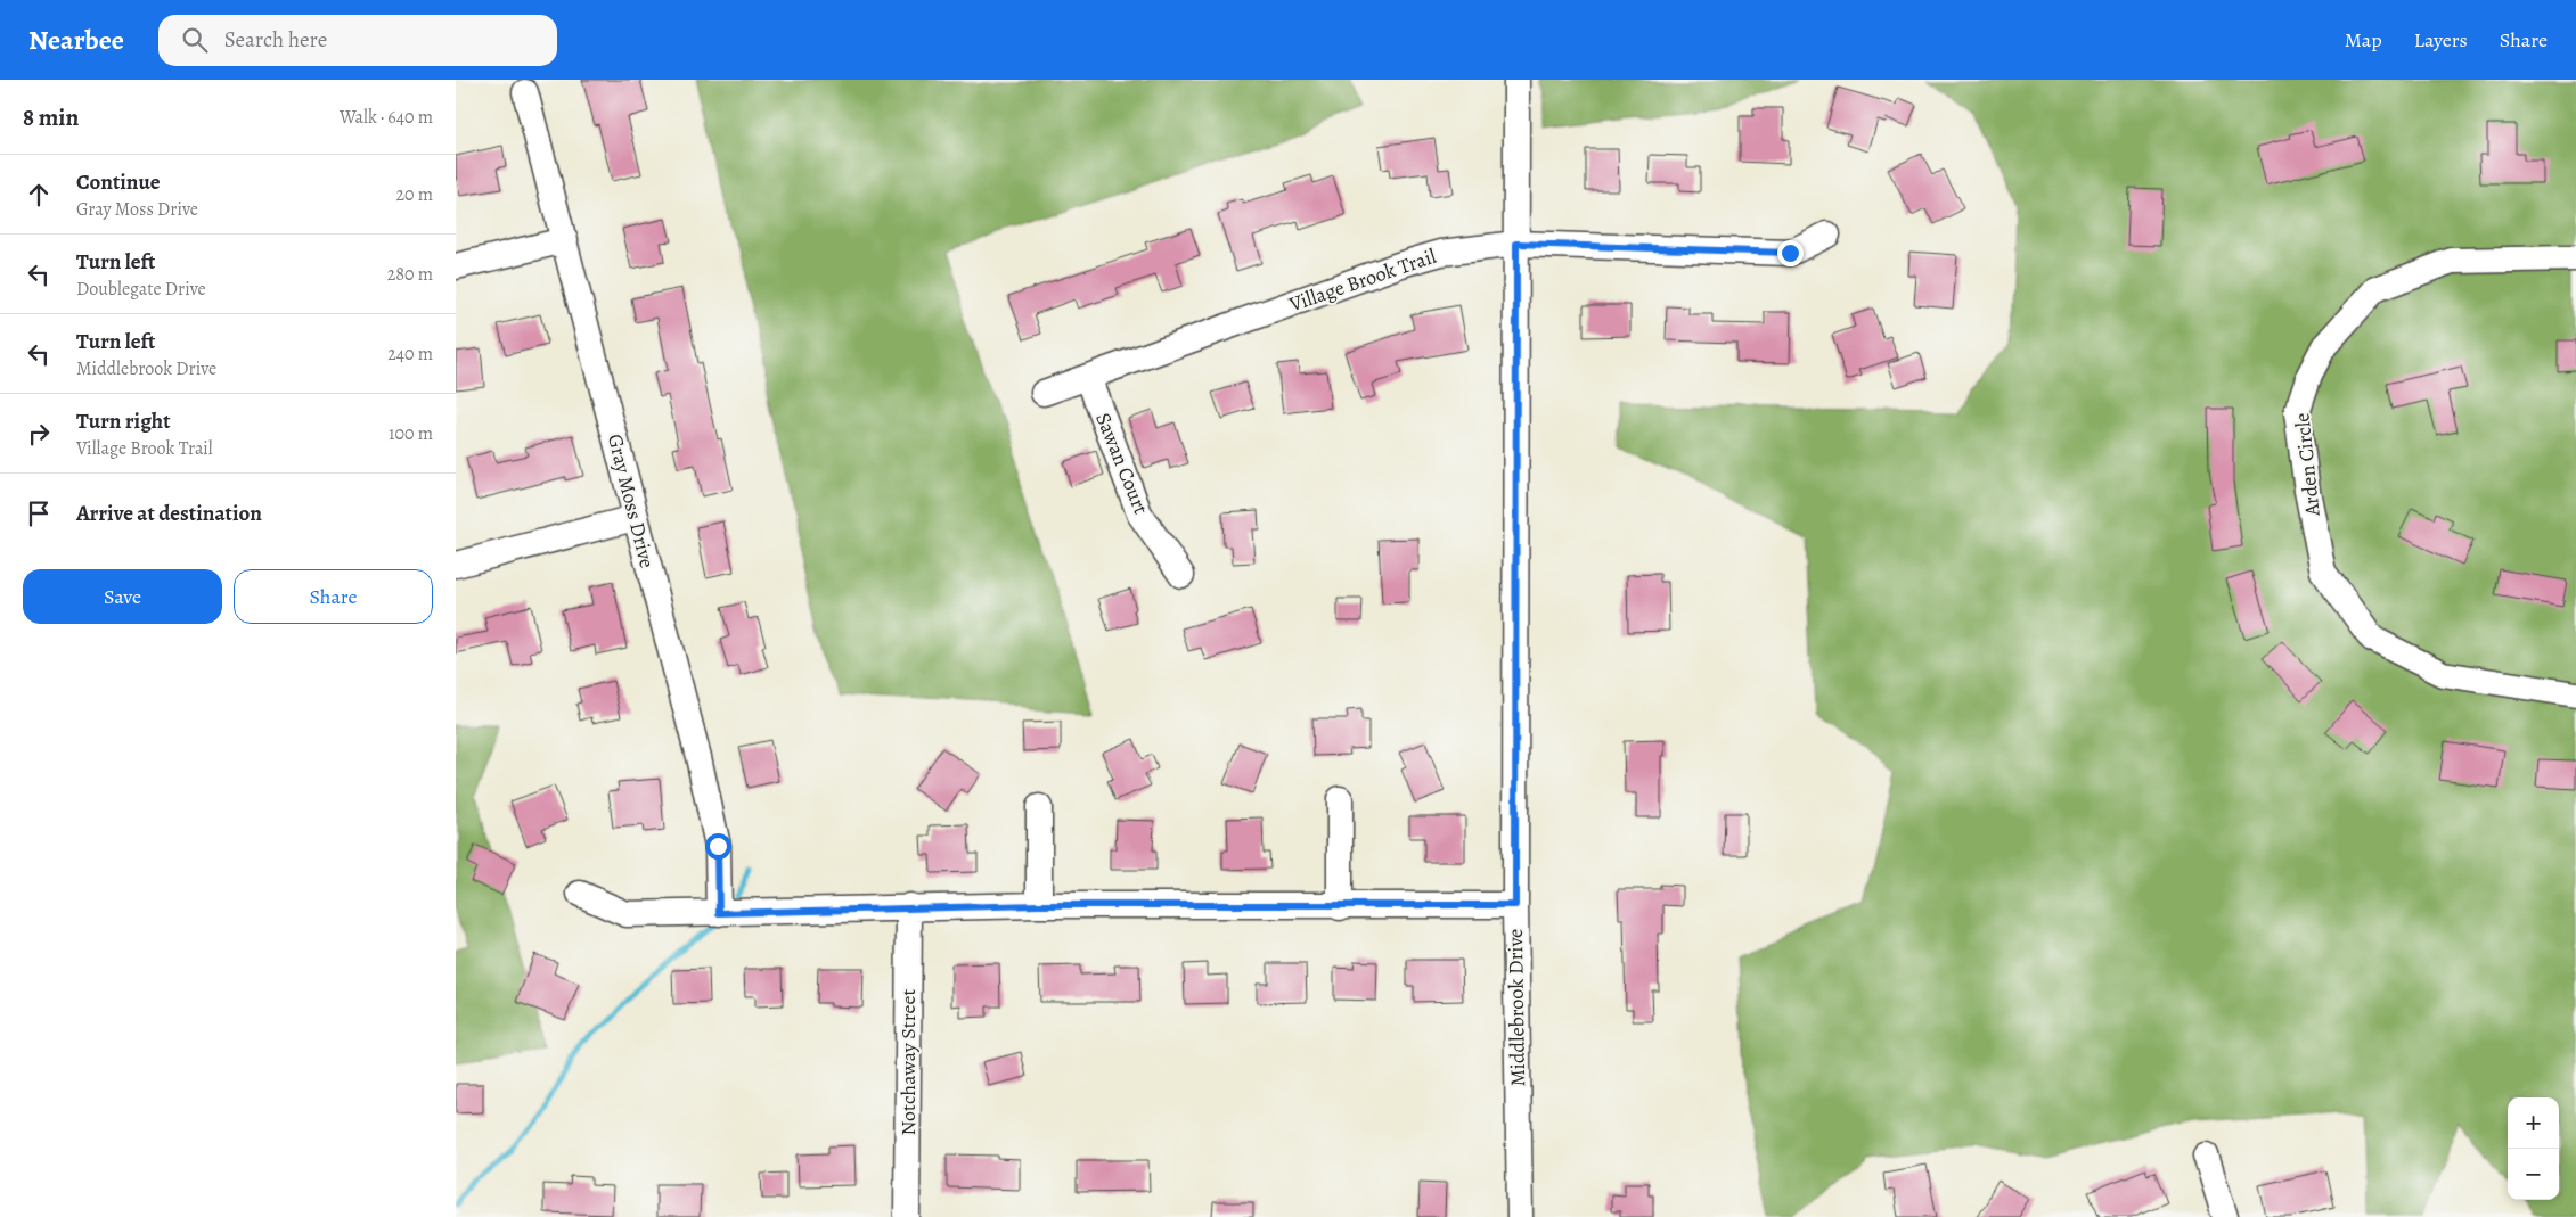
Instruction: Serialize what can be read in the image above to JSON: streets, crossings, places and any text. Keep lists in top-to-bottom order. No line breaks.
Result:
{"streets":{"street":["Village Brook Trail","Sawan Court","Arden Circle","Gray Moss Drive","Middlebrook Drive","Notchaway Street"]},"crossings":[["Village Brook Trail","Sawan Court"],["Village Brook Trail","Middlebrook Drive"]],"page":{"header":"Nearbee","search":"Search here","nav":["Map","Layers","Share"],"heading":["8 min","Walk · 640 m"],"list":[["Continue","Gray Moss Drive","20 m"],["Turn left","Doublegate Drive","280 m"],["Turn left","Middlebrook Drive","240 m"],["Turn right","Village Brook Trail","100 m"],"Arrive at destination"],"buttons":["Save","Share"],"map_buttons":["+","−"]}}
